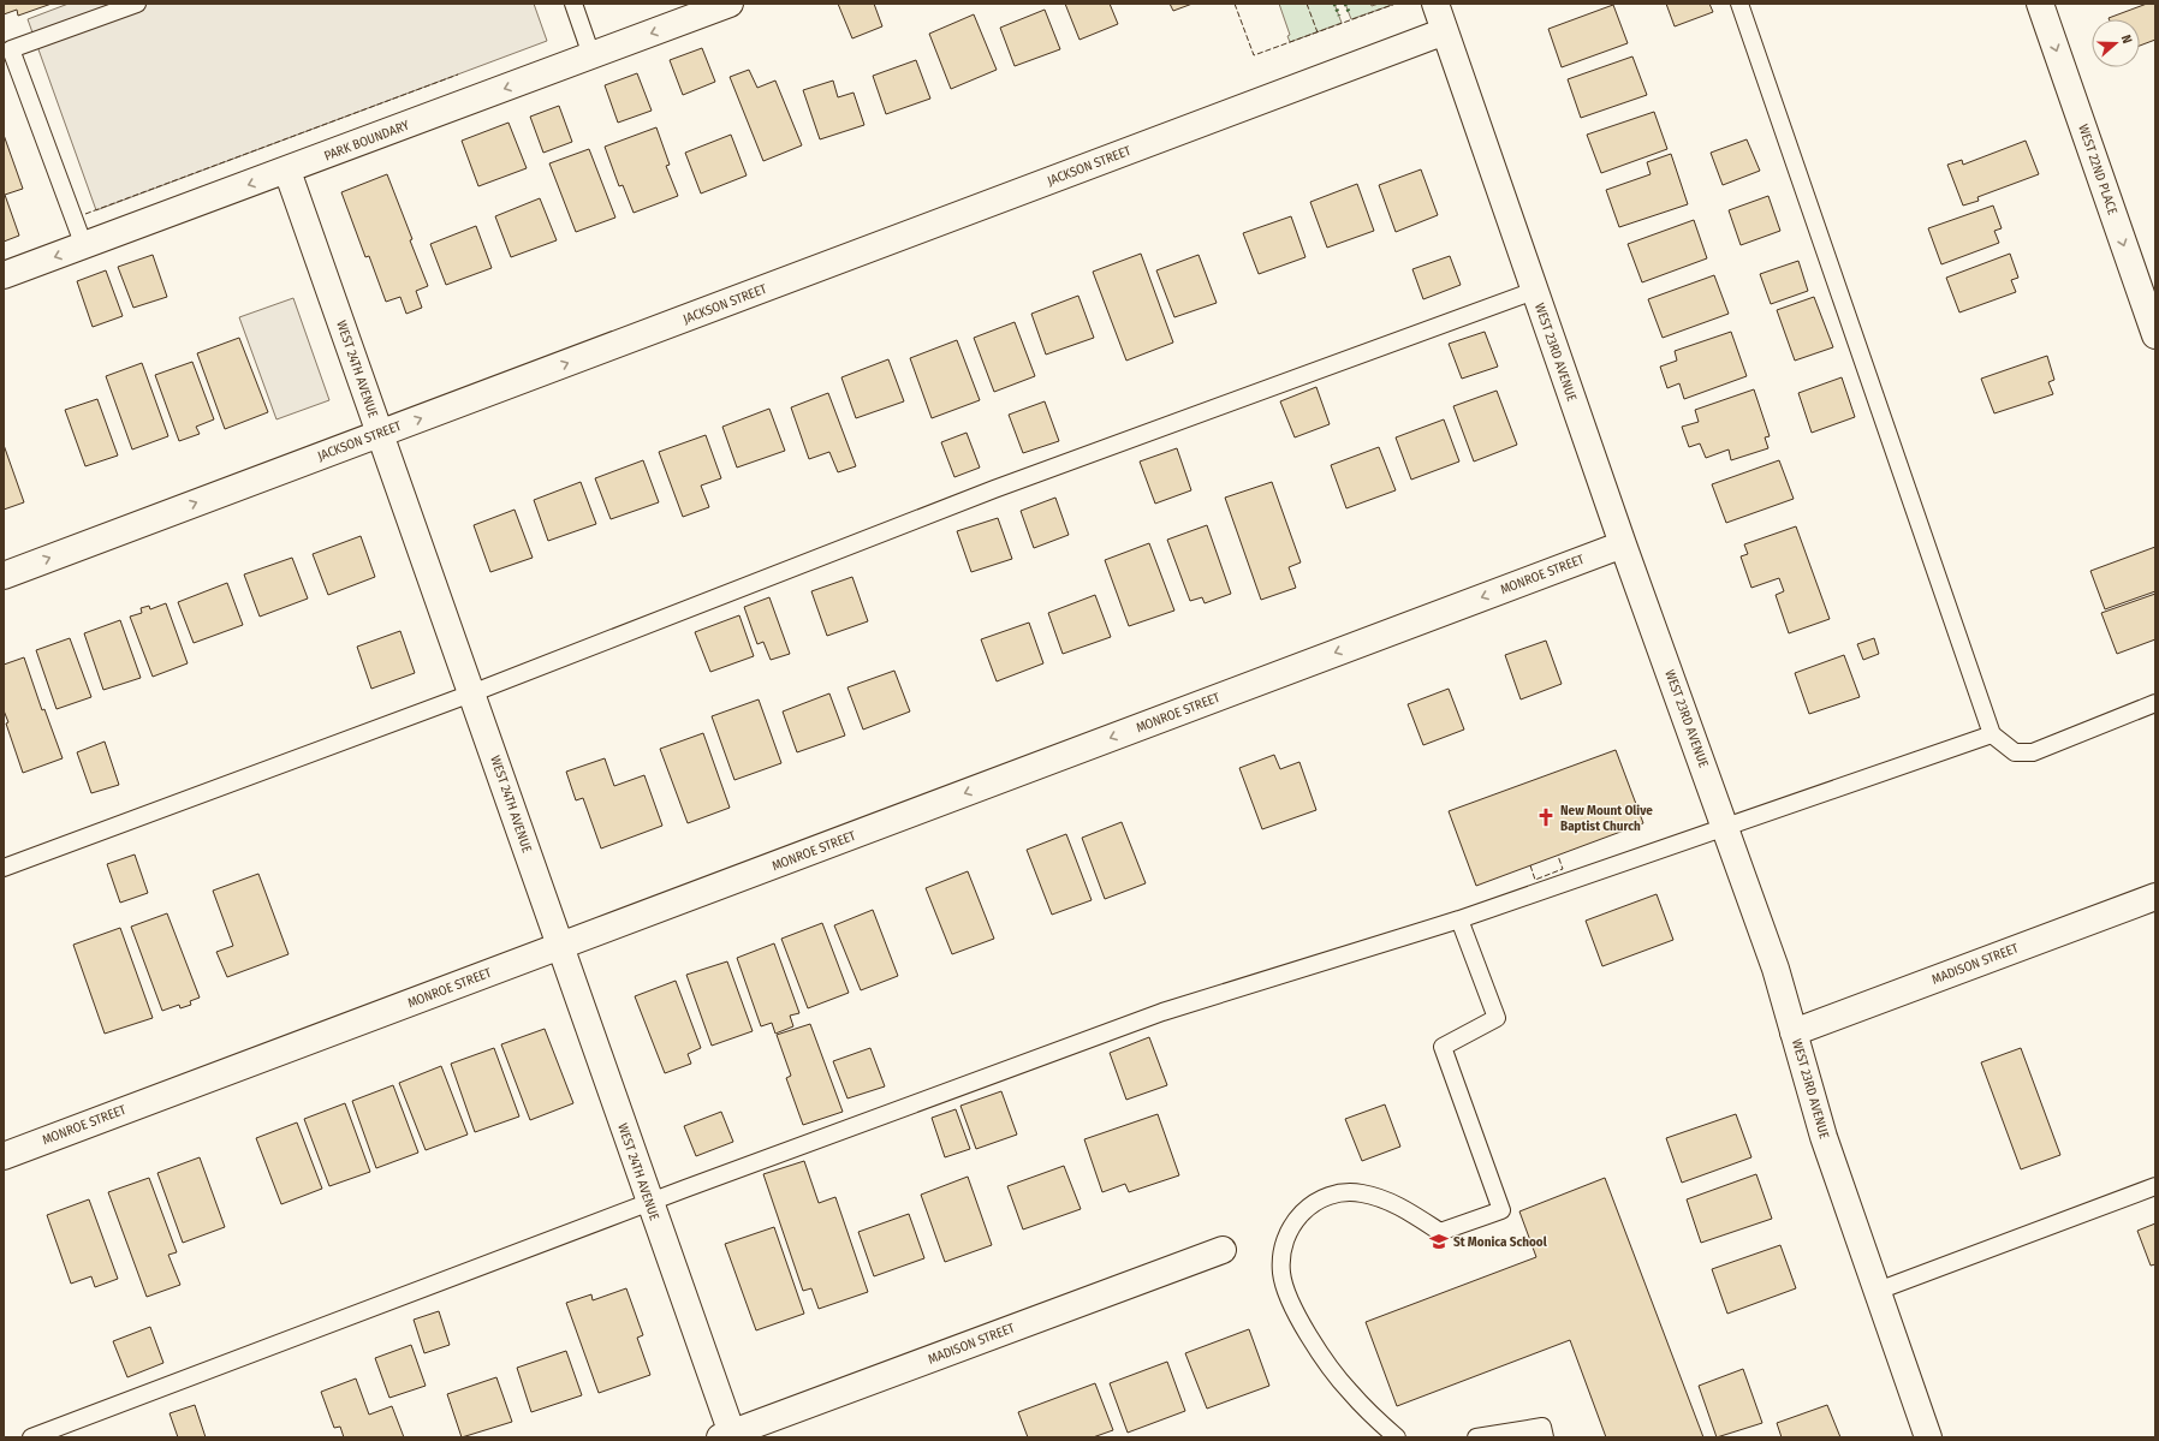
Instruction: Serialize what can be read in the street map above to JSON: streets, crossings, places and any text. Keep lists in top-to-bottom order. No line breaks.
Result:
{"streets":{"street":["PARK BOUNDARY","JACKSON STREET","WEST 22ND PLACE","WEST 23RD AVENUE","WEST 24TH AVENUE","MONROE STREET","MADISON STREET"]},"crossings":[["PARK BOUNDARY","WEST 24TH AVENUE"],["JACKSON STREET","WEST 23RD AVENUE"],["JACKSON STREET","WEST 24TH AVENUE"],["WEST 23RD AVENUE","MONROE STREET"],["WEST 23RD AVENUE","MADISON STREET"],["WEST 24TH AVENUE","MONROE STREET"],["WEST 24TH AVENUE","MADISON STREET"]],"one_way":["PARK BOUNDARY","JACKSON STREET","WEST 22ND PLACE","MONROE STREET"],"places":{"church":["New Mount Olive Baptist Church"],"school or university":["St Monica School"]},"north":"right"}
